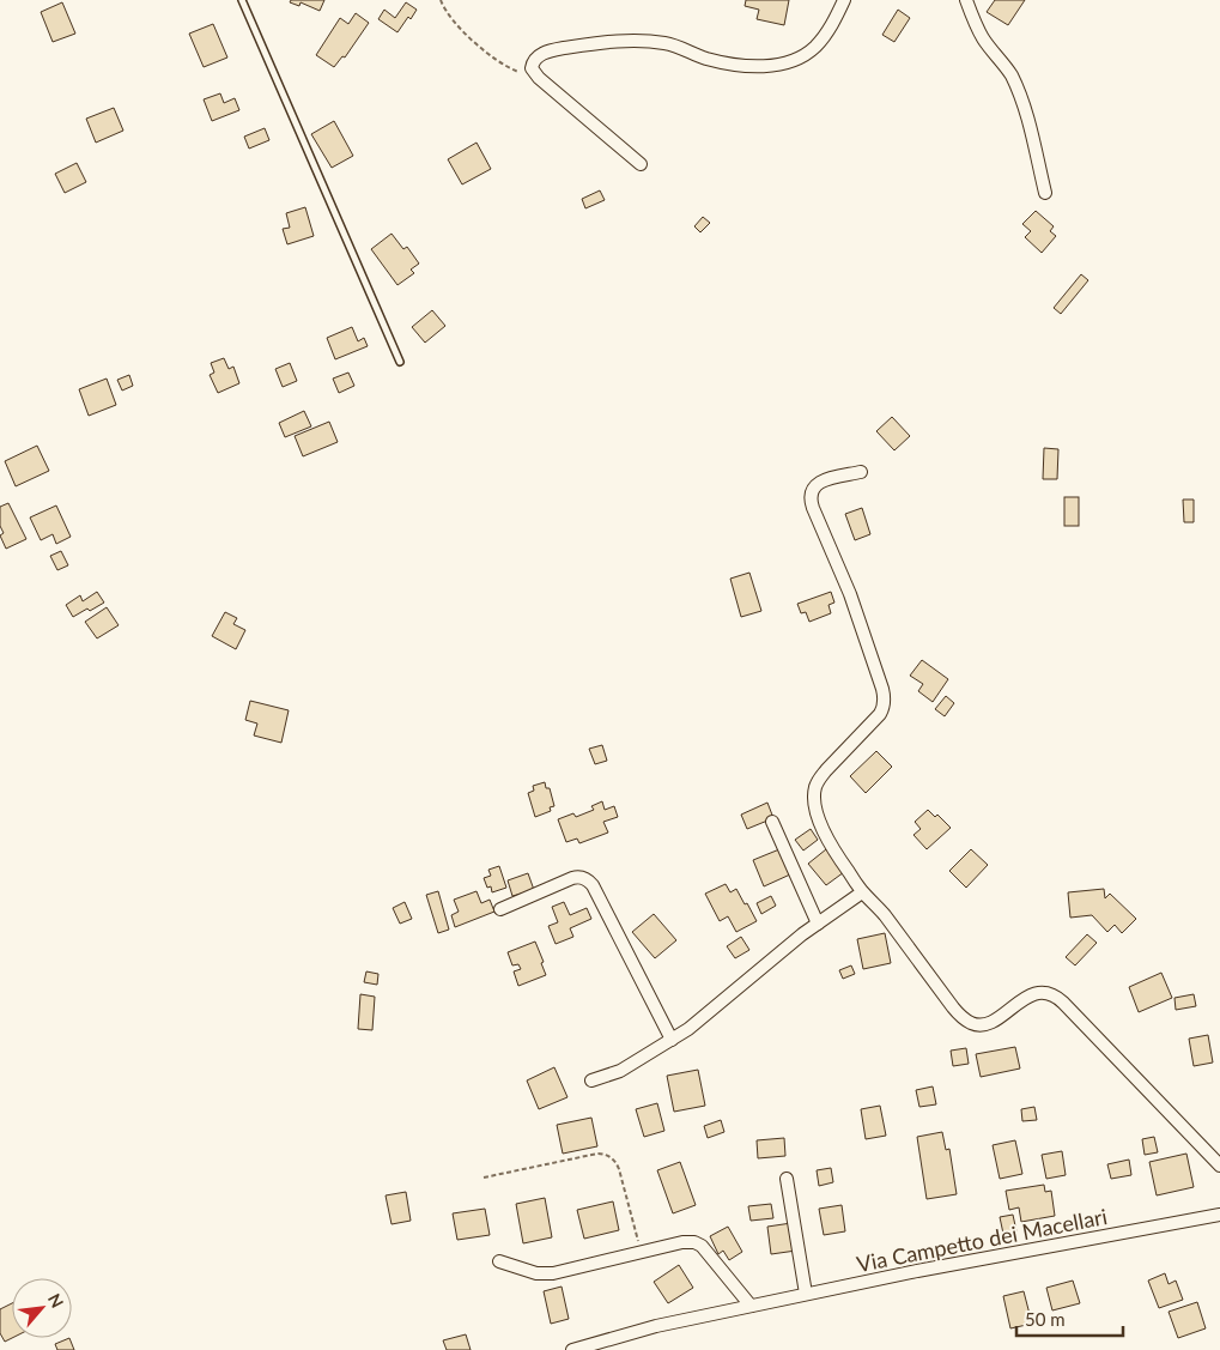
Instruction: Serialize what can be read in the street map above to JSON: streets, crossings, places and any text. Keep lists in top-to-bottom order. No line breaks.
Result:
{"streets":{"street":["Via Campetto dei Macellari"]},"scale_bar":"50 m","north":"top right"}
